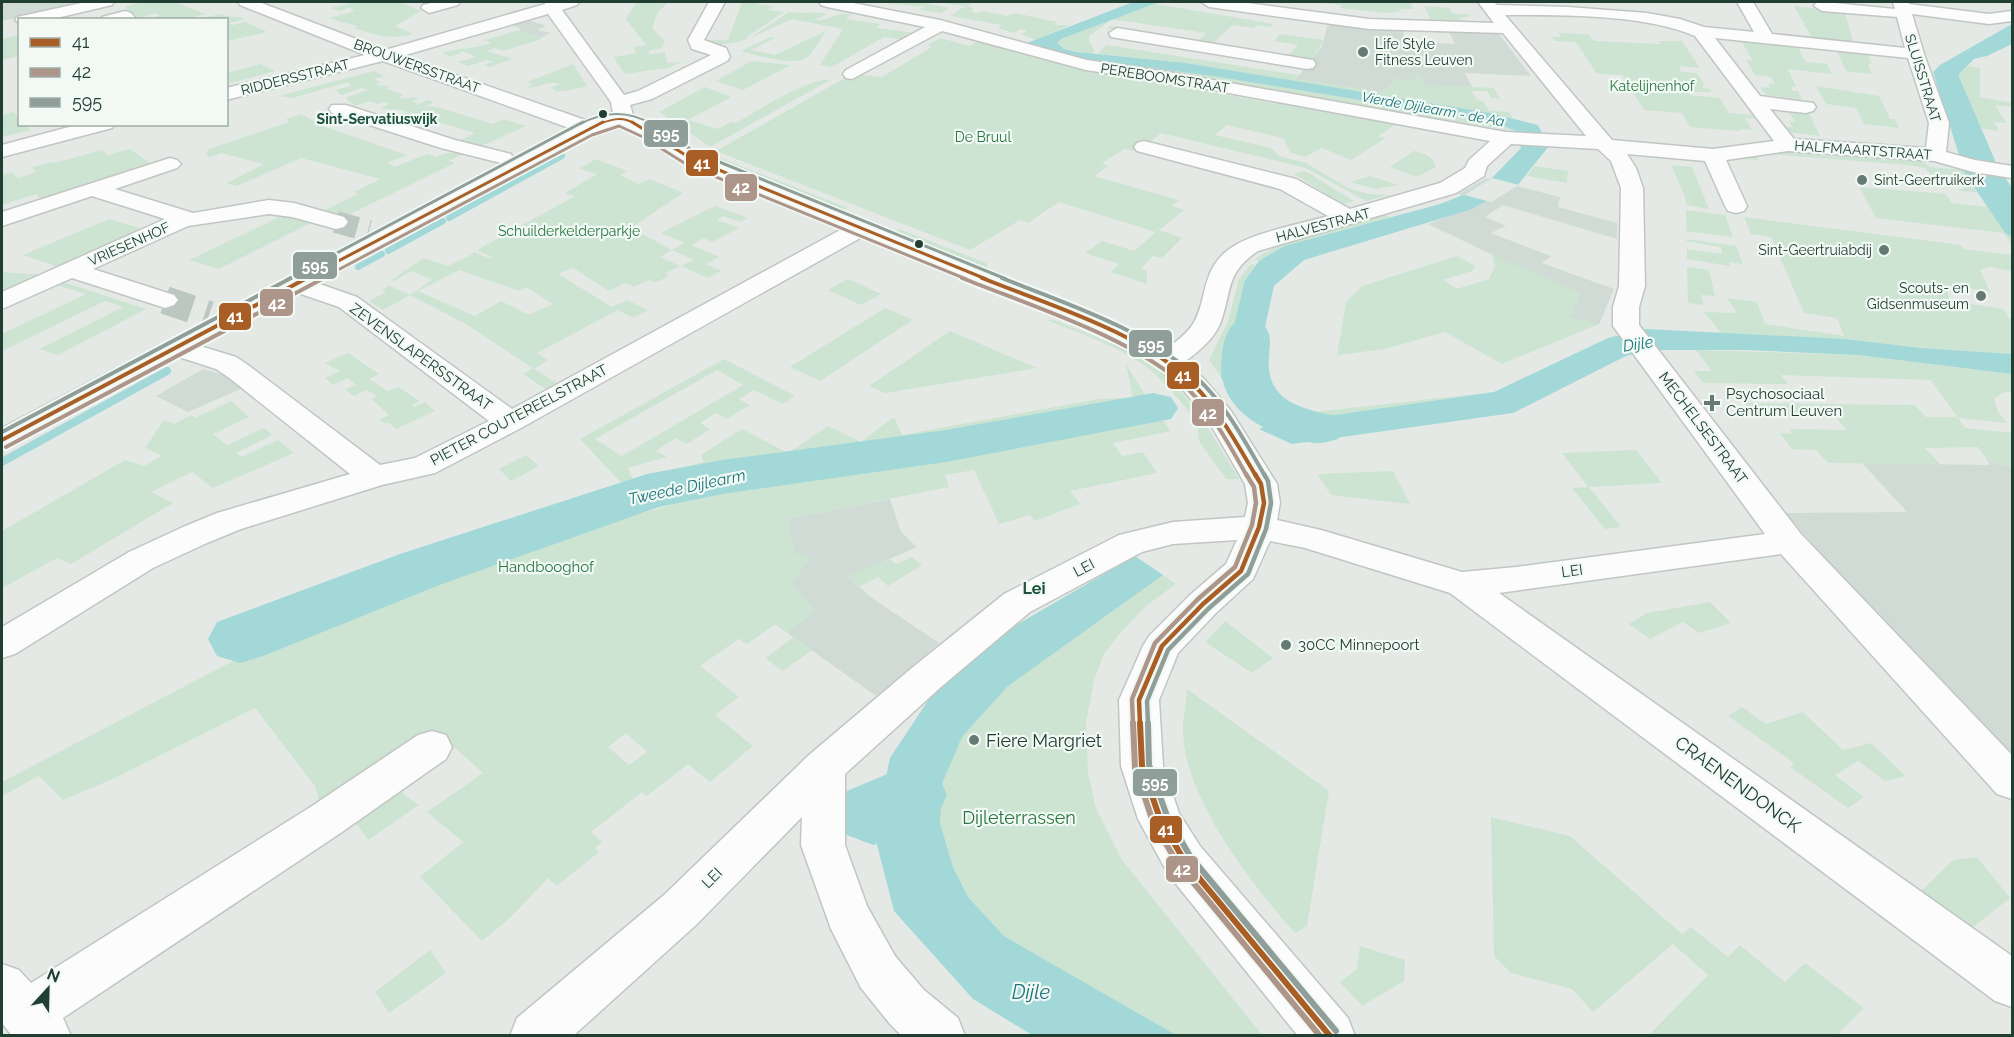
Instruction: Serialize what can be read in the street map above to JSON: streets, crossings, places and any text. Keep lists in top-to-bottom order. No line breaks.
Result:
{"streets":{"street":["BROUWERSSTRAAT","RIDDERSSTRAAT","PEREBOOMSTRAAT","SLUISSTRAAT","HALFMAARTSTRAAT","HALVESTRAAT","VRIESENHOF","ZEVENSLAPERSSTRAAT","PIETER COUTEREELSTRAAT","MECHELSESTRAAT","LEI","CRAENENDONCK"]},"crossings":[["BROUWERSSTRAAT","RIDDERSSTRAAT"],["PEREBOOMSTRAAT","HALFMAARTSTRAAT"],["PEREBOOMSTRAAT","HALVESTRAAT"],["PEREBOOMSTRAAT","MECHELSESTRAAT"],["SLUISSTRAAT","HALFMAARTSTRAAT"],["HALFMAARTSTRAAT","MECHELSESTRAAT"],["ZEVENSLAPERSSTRAAT","PIETER COUTEREELSTRAAT"],["MECHELSESTRAAT","LEI"],["LEI","CRAENENDONCK"]],"districts":["Sint-Servatiuswijk","Lei"],"water":["Vierde Dijlearm - de Aa","Dijle","Tweede Dijlearm"],"parks":["Katelijnenhof","De Bruul","Schuilderkelderparkje","Handbooghof","Dijleterrassen"],"places":{"other":["Life Style Fitness Leuven","Sint-Geertruikerk","Sint-Geertruiabdij","Scouts- en Gidsenmuseum","30CC Minnepoort","Fiere Margriet"],"health":["Psychosociaal Centrum Leuven"]},"lines":["transit line 595","transit line 41","transit line 42"],"legend":["41","42","595"],"north":"top"}
